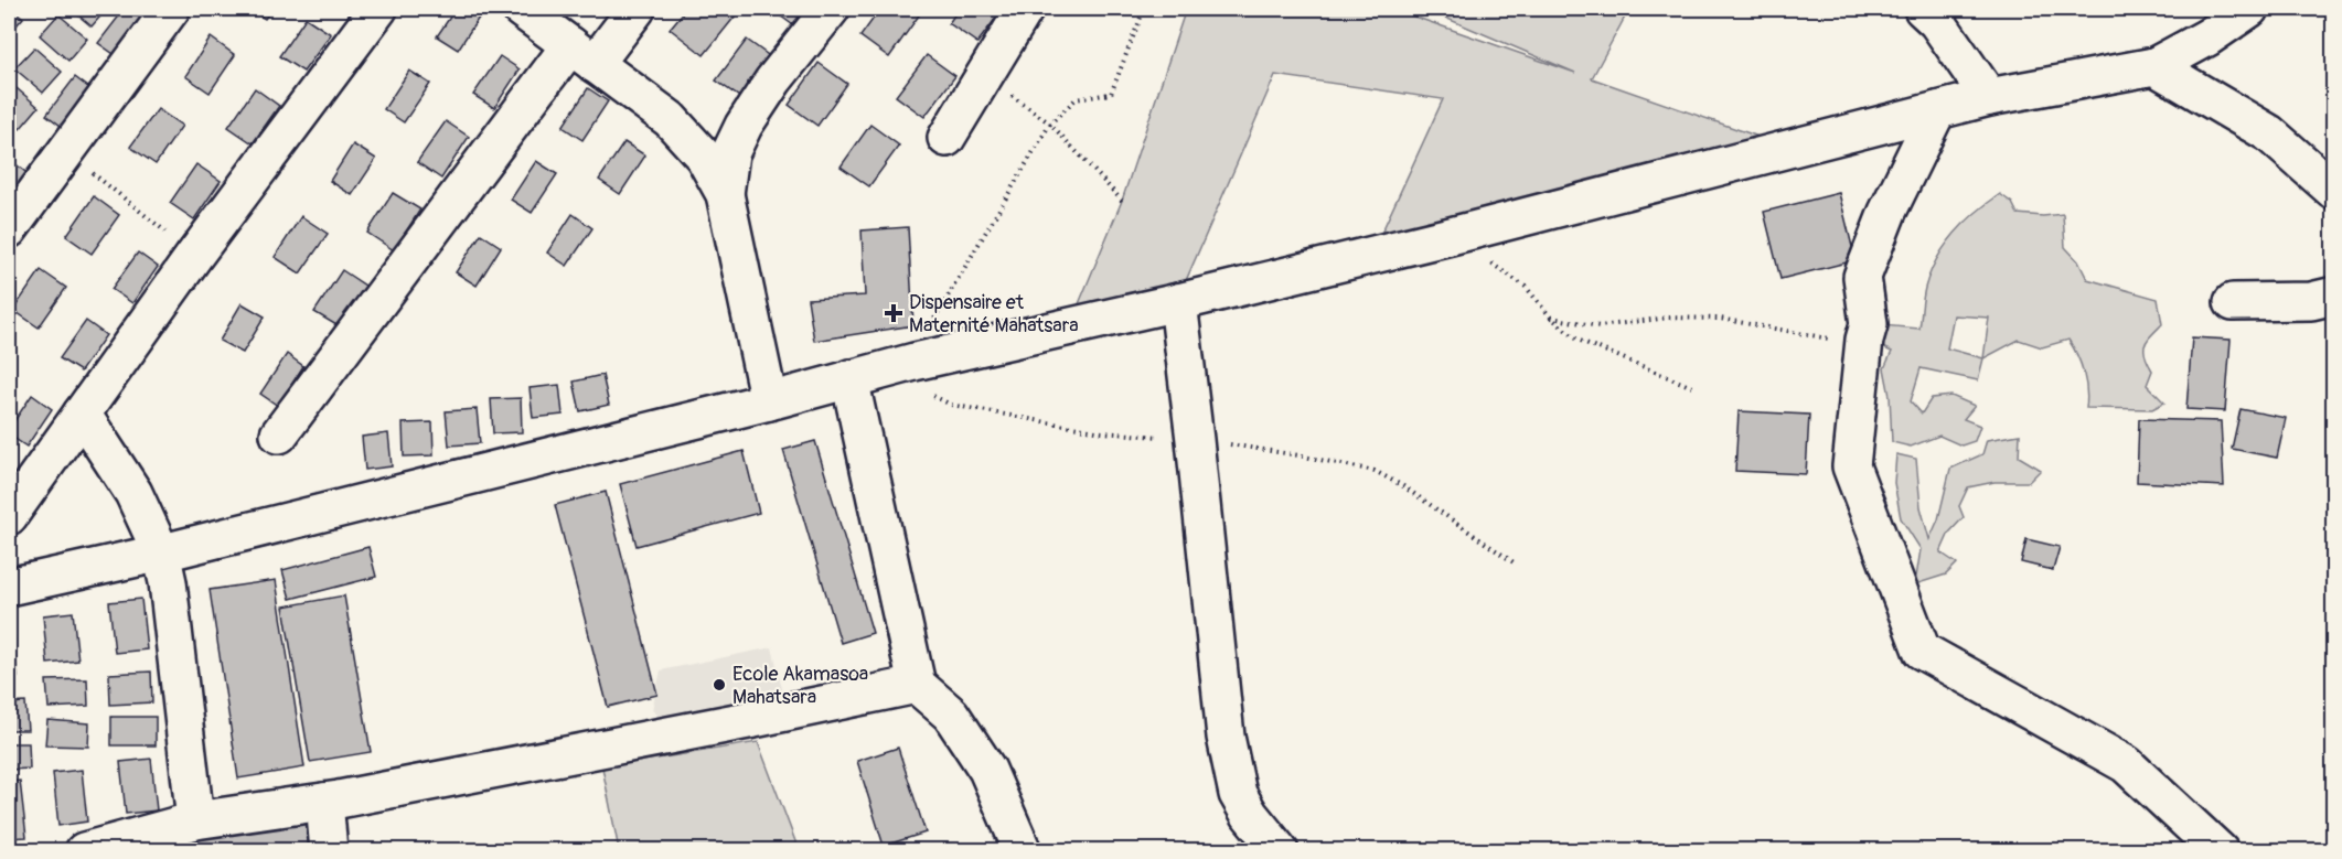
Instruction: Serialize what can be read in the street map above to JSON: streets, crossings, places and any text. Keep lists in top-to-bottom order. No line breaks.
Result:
{"places":{"health":["Dispensaire et Maternité Mahatsara"],"other":["Ecole Akamasoa Mahatsara"]}}
